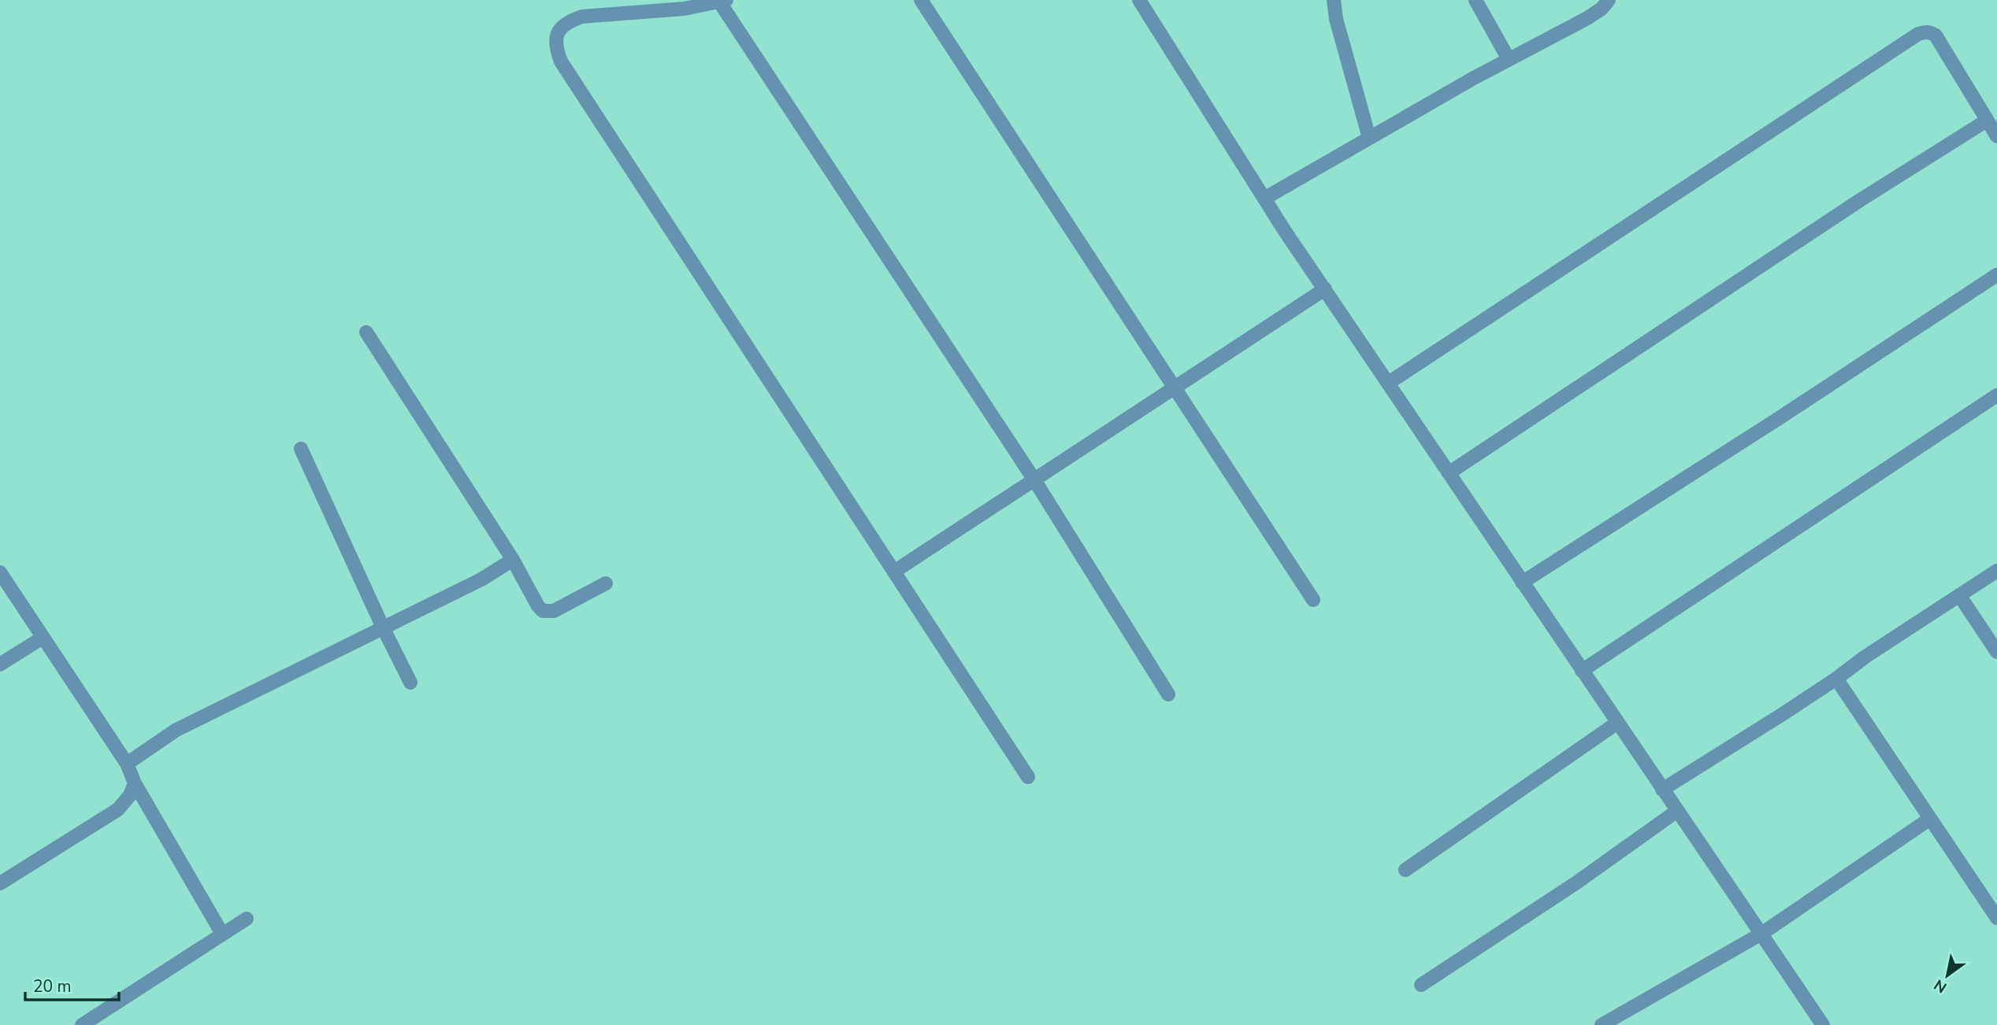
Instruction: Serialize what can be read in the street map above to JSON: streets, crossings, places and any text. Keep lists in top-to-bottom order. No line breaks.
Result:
{"scale_bar":"20 m","north":"bottom left"}
